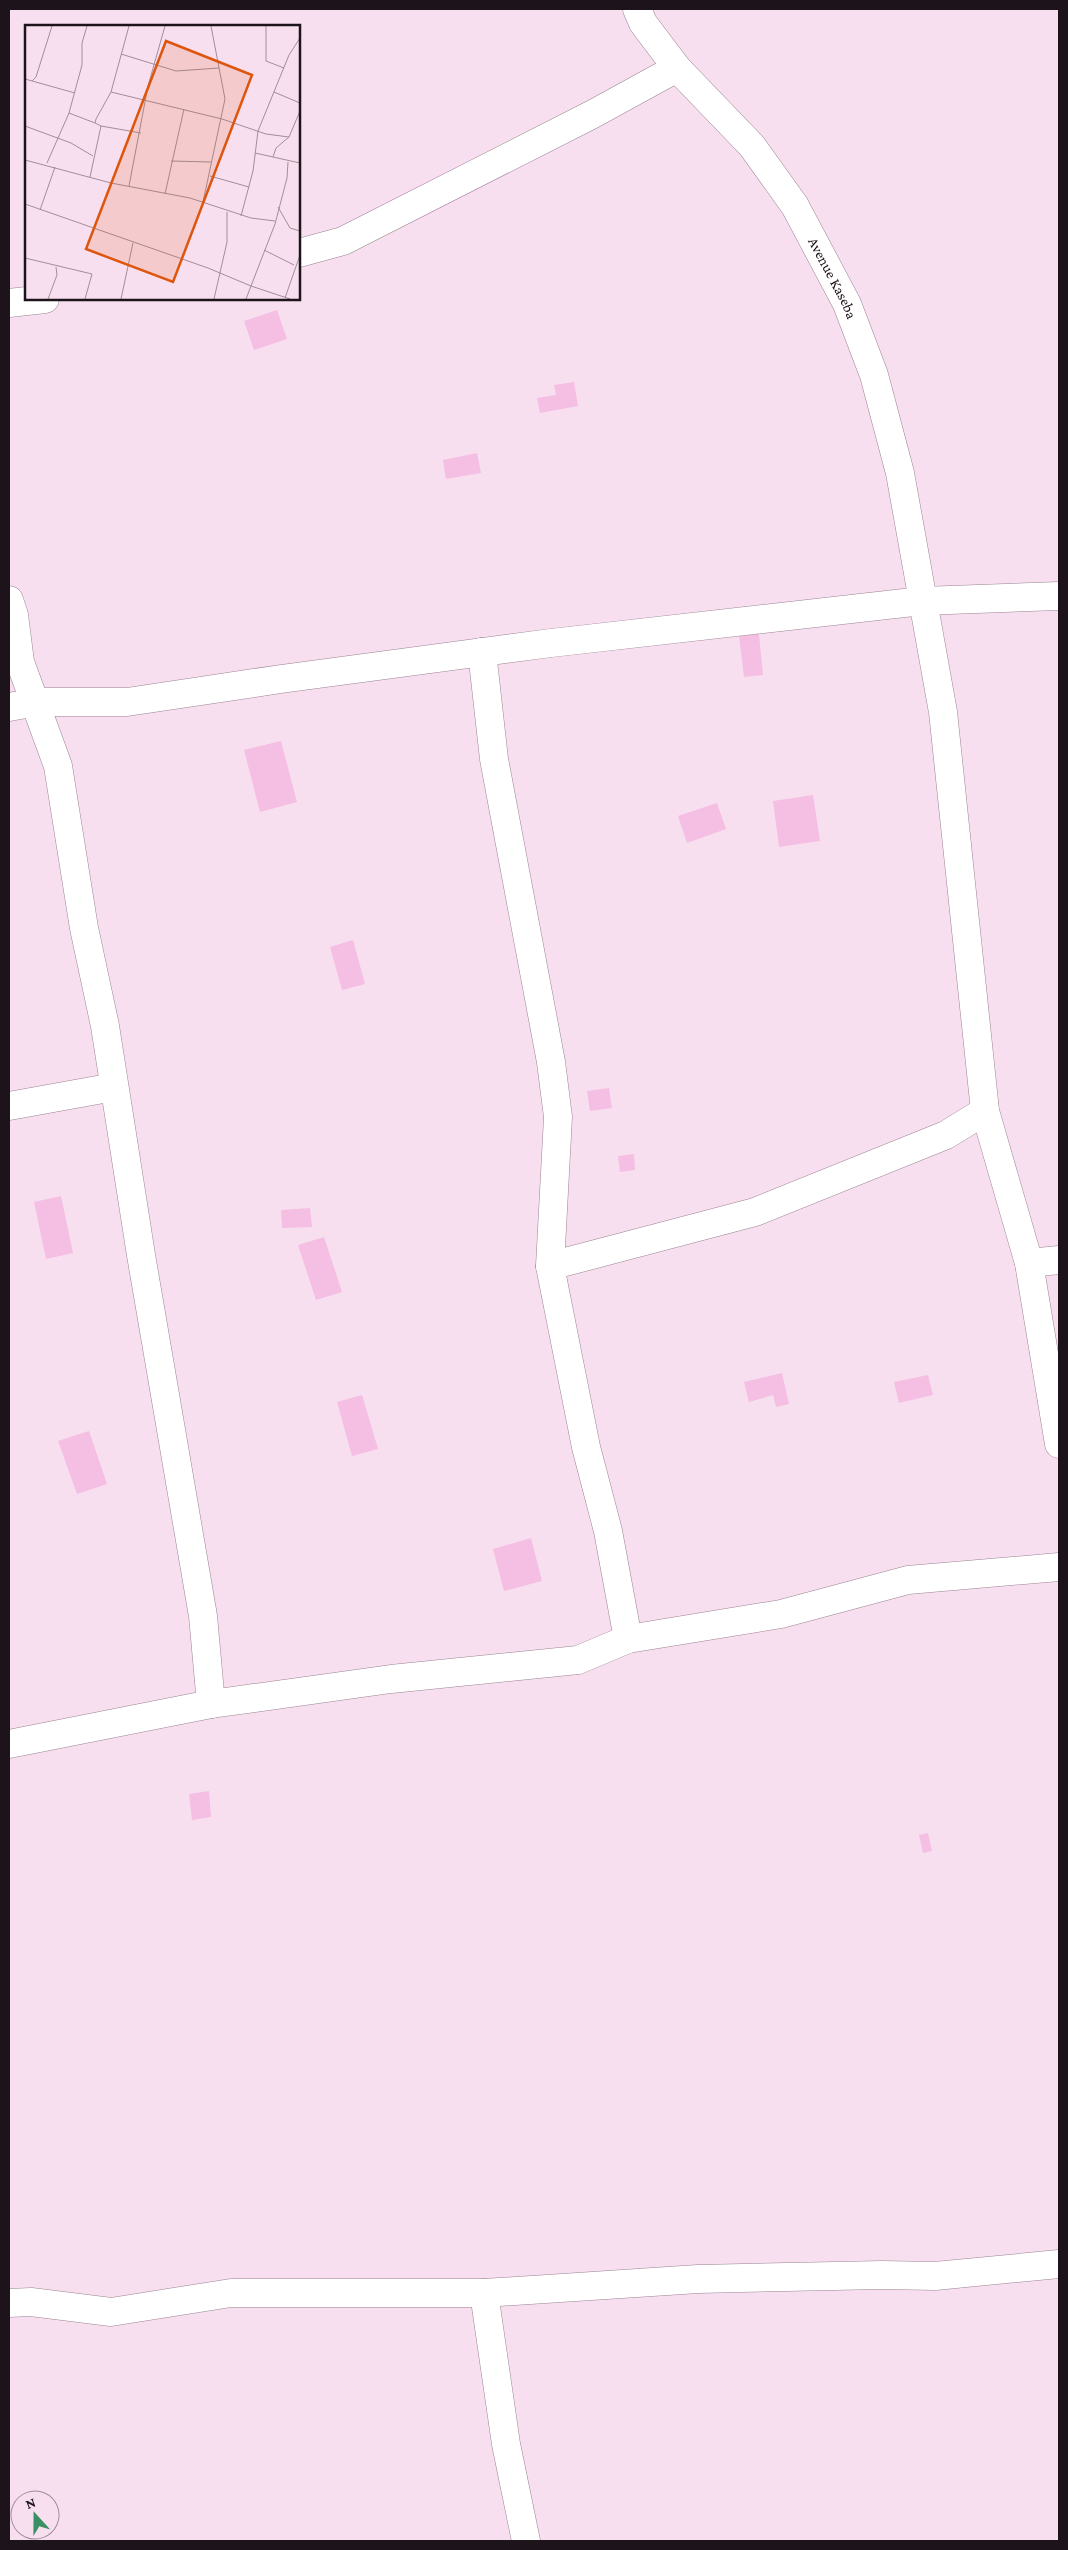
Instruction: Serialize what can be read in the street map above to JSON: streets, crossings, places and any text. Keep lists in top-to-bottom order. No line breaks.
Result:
{"streets":{"street":["Avenue Kaseba"]},"north":"top"}
